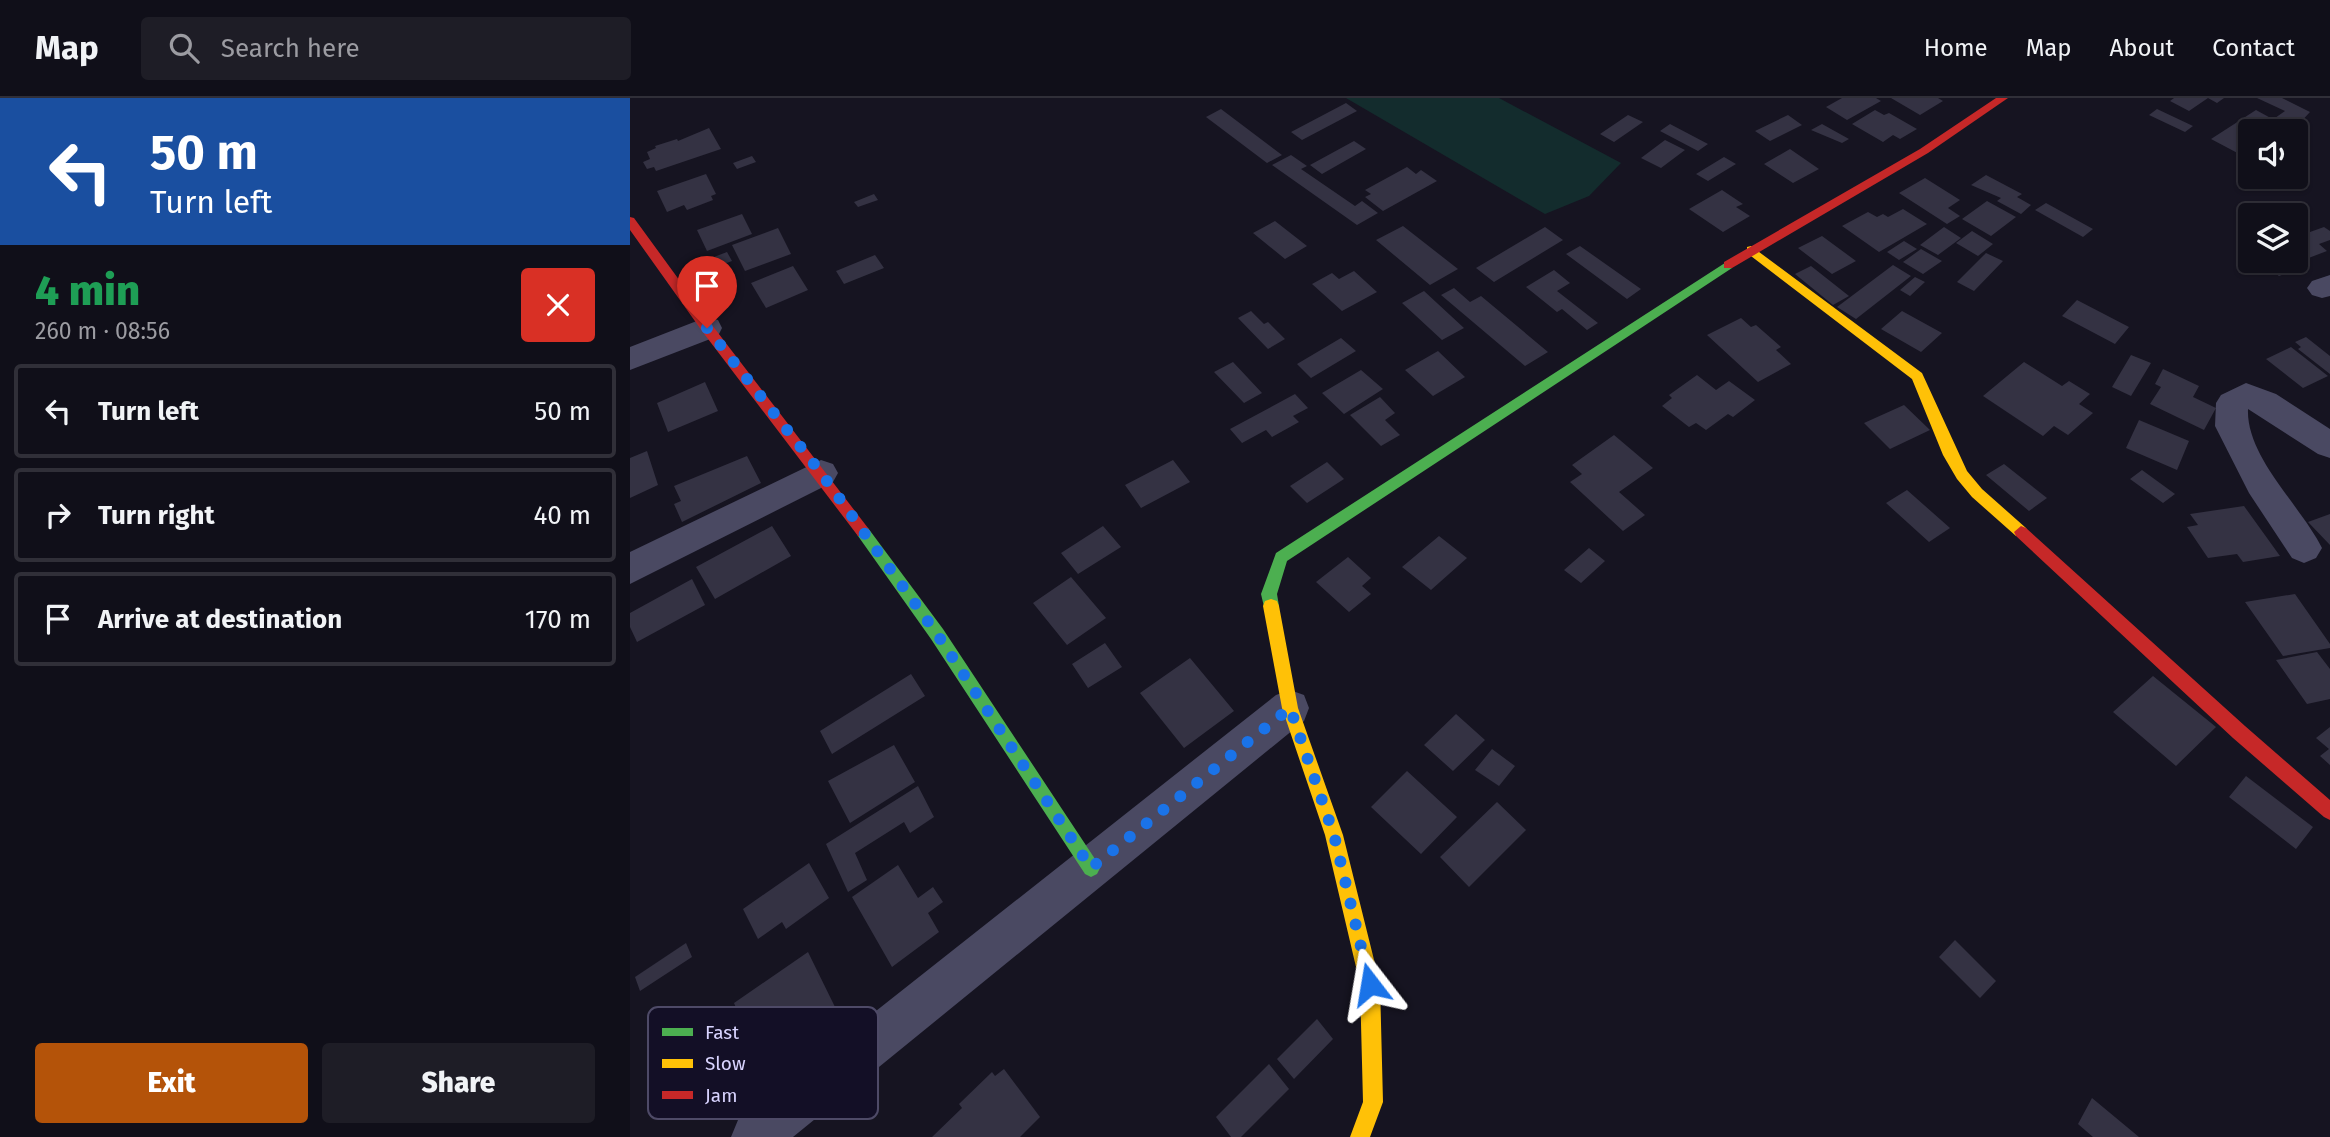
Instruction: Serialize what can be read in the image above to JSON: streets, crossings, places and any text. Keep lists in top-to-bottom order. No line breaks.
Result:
{"legend":["Fast","Slow","Jam"],"page":{"header":"Map","search":"Search here","nav":["Home","Map","About","Contact"],"turn":["50 m","Turn left"],"heading":["4 min","260 m · 08:56"],"list":[{"name":"Turn left","value":"50 m"},{"name":"Turn right","value":"40 m"},{"name":"Arrive at destination","value":"170 m"}],"buttons":["Exit","Share"]}}
